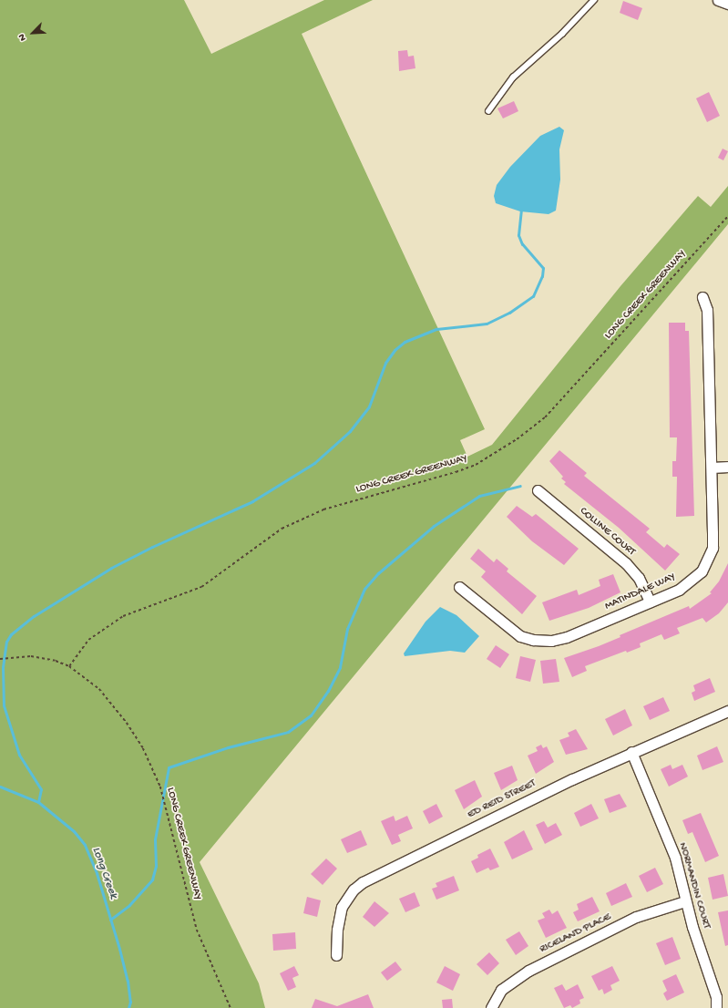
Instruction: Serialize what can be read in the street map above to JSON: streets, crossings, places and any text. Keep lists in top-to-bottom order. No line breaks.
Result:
{"streets":{"street":["COLLINE COURT","MATINDALE WAY","ED REID STREET","NORMANDIN COURT","RICELAND PLACE"],"path":["LONG CREEK GREENWAY"]},"crossings":[["COLLINE COURT","MATINDALE WAY"],["ED REID STREET","NORMANDIN COURT"],["NORMANDIN COURT","RICELAND PLACE"]],"water":["Long Creek"],"north":"bottom left"}
